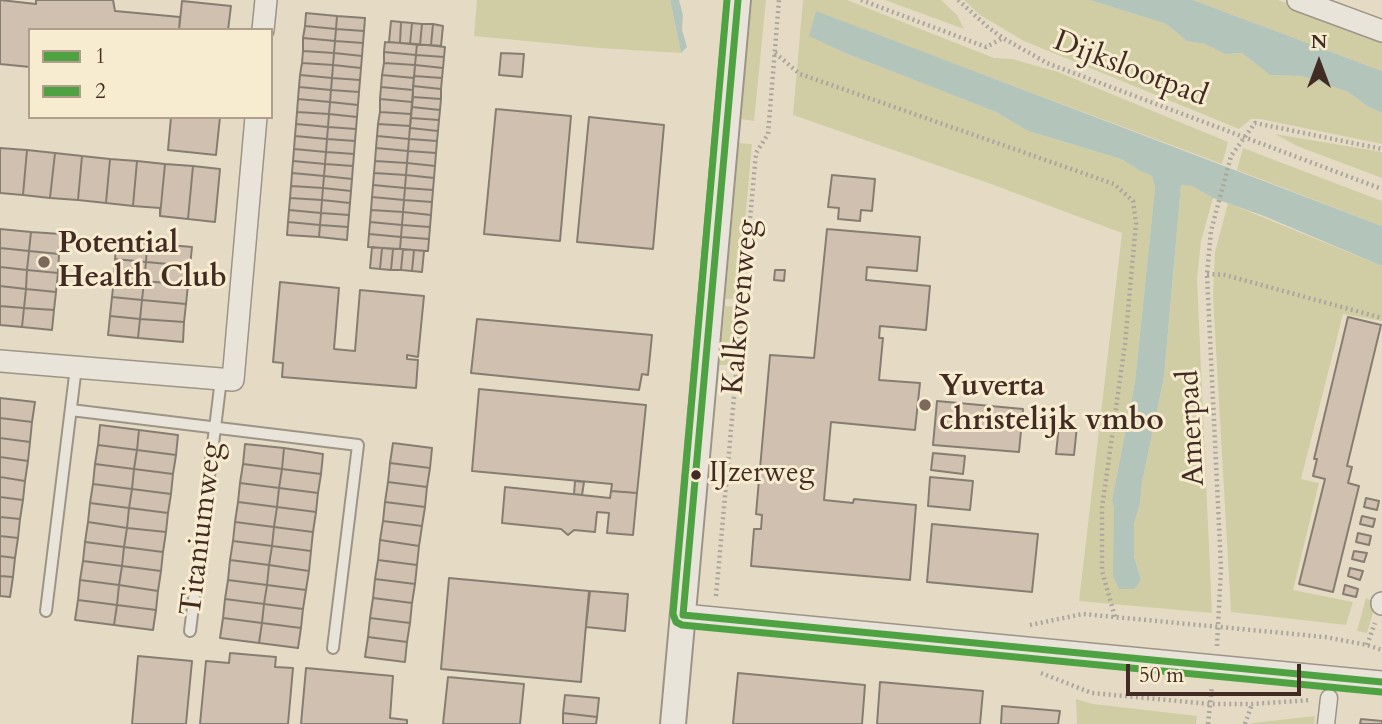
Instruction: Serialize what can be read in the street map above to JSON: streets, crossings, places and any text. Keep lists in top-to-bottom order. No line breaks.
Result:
{"streets":{"street":["Kalkovenweg","Titaniumweg"],"path":["Dijkslootpad","Amerpad"]},"crossings":[["Dijkslootpad","Amerpad"]],"places":["Potential Health Club","Yuverta christelijk vmbo","IJzerweg"],"lines":["transit line 1","transit line 2"],"legend":["1","2"],"scale_bar":"50 m","north":"top"}
